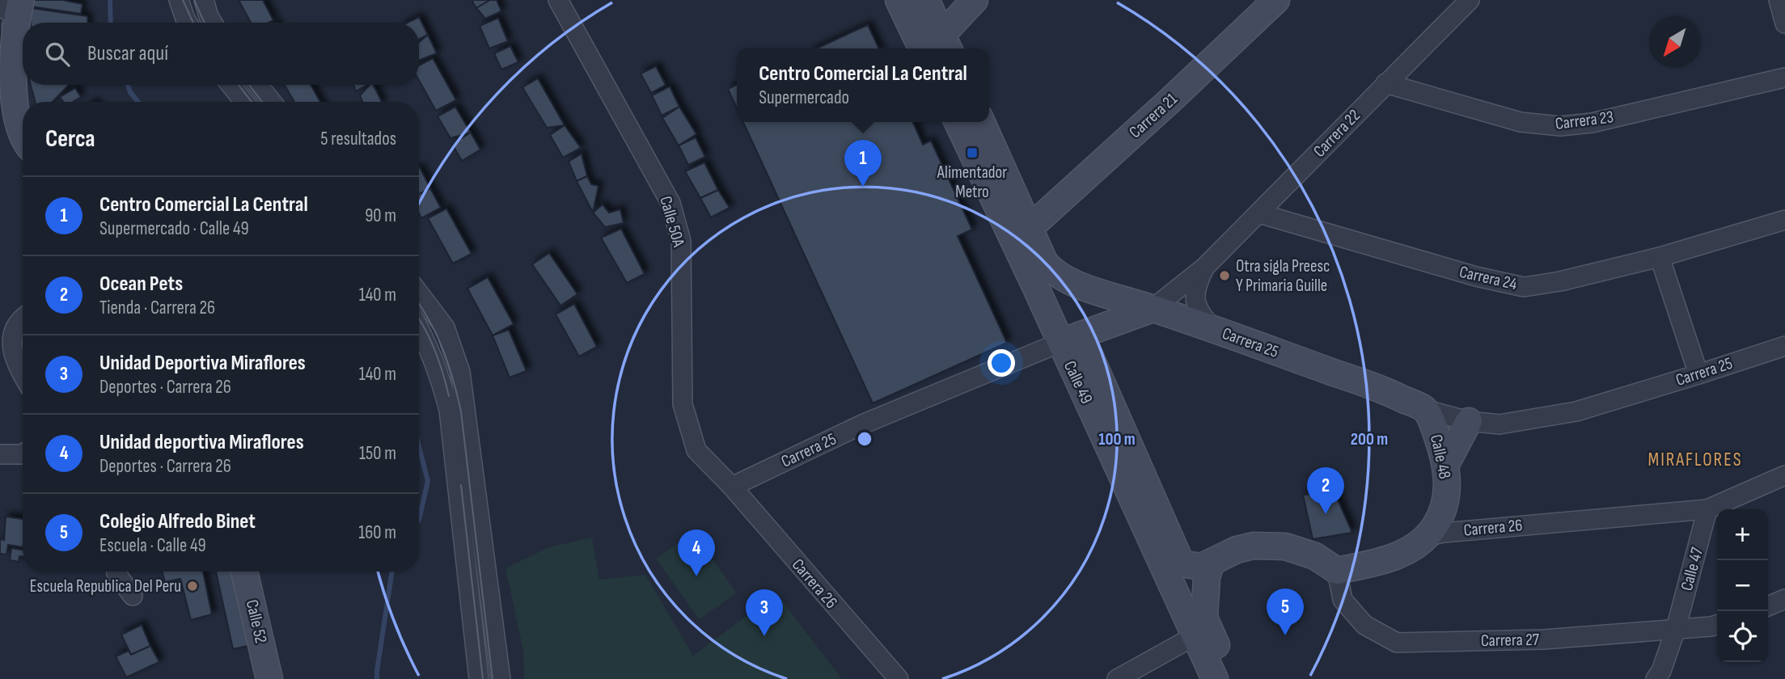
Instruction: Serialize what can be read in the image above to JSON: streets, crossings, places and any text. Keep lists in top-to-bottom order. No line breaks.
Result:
{"streets":{"main road":["Carrera 21","Carrera 25","Calle 49","Calle 48","Carrera 26","Calle 52"],"street":["Carrera 23","Carrera 22","Calle 50A","Carrera 24","Calle 47","Carrera 27"]},"crossings":[["Carrera 23","Carrera 22"],["Carrera 22","Carrera 24"],["Carrera 22","Carrera 25"],["Calle 50A","Carrera 25"],["Calle 50A","Carrera 26"],["Carrera 25","Calle 49"],["Carrera 25","Calle 48"],["Carrera 25","Carrera 26"],["Calle 48","Carrera 26"],["Carrera 26","Calle 47"],["Carrera 26","Carrera 27"],["Calle 47","Carrera 27"]],"districts":["MIRAFLORES"],"places":{"transit":["Alimentador Metro"],"other":["Otra sigla Preesc Y Primaria Guille","Escuela Republica Del Peru"]},"north":"bottom left","page":{"search":"Buscar aquí","popup":["Centro Comercial La Central","Supermercado"],"heading":["Cerca","5 resultados"],"pins":["1","2","4","5","3"],"list":[{"mark":"1","name":"Centro Comercial La Central","note":"Supermercado · Calle 49","value":"90 m"},{"mark":"2","name":"Ocean Pets","note":"Tienda · Carrera 26","value":"140 m"},{"mark":"3","name":"Unidad Deportiva Miraflores","note":"Deportes · Carrera 26","value":"140 m"},{"mark":"4","name":"Unidad deportiva Miraflores","note":"Deportes · Carrera 26","value":"150 m"},{"mark":"5","name":"Colegio Alfredo Binet","note":"Escuela · Calle 49","value":"160 m"}],"map_buttons":["+","−"]},"rings":["100 m","200 m"]}
